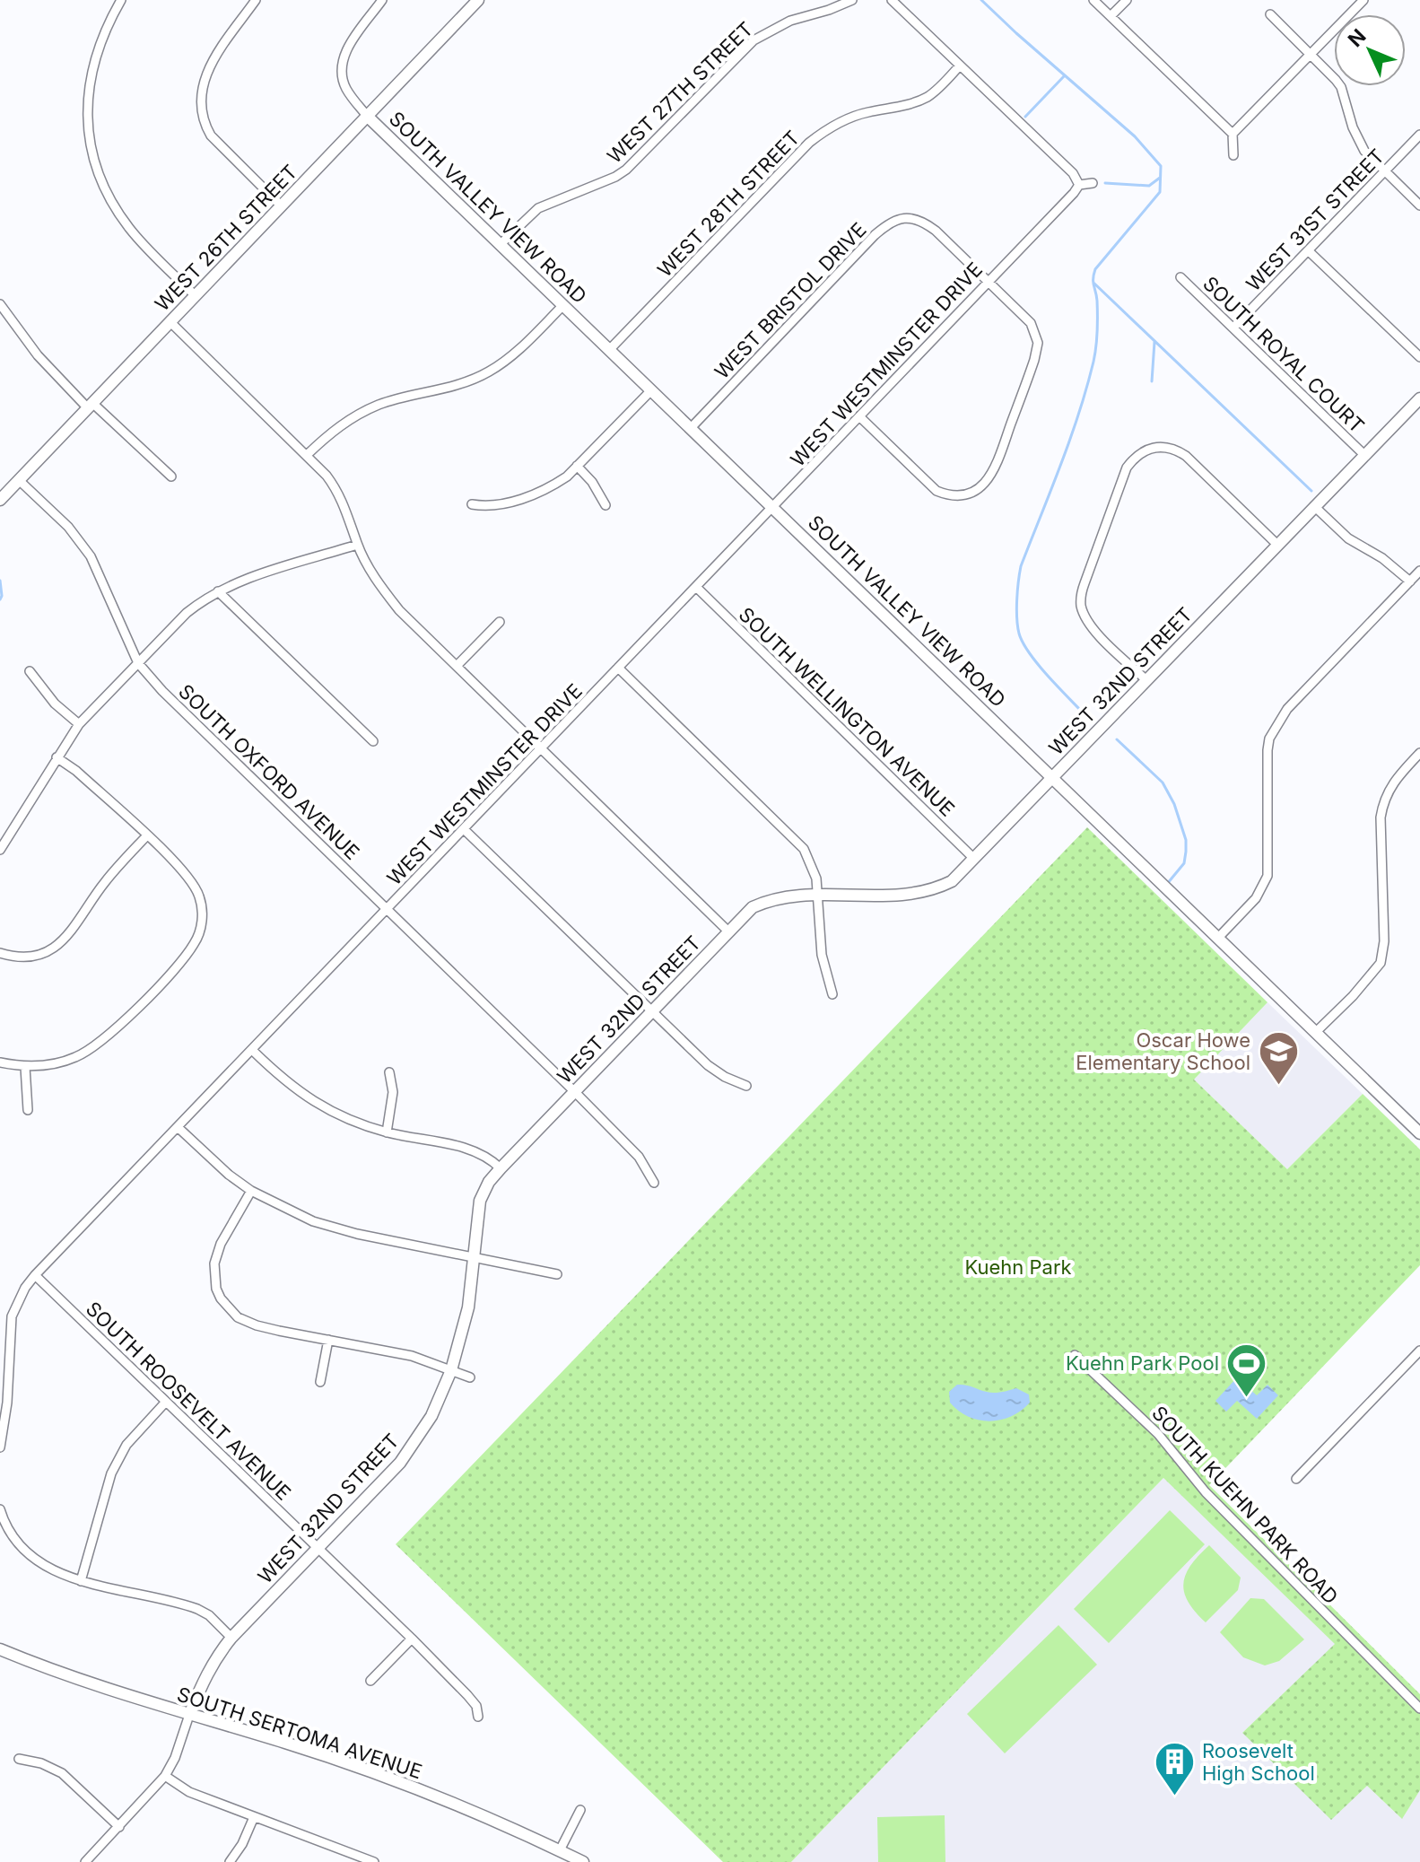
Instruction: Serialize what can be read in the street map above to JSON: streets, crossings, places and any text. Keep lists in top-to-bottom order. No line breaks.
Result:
{"streets":{"street":["WEST 27TH STREET","WEST 28TH STREET","SOUTH VALLEY VIEW ROAD","WEST 31ST STREET","WEST 26TH STREET","WEST BRISTOL DRIVE","SOUTH ROYAL COURT","WEST WESTMINSTER DRIVE","WEST 32ND STREET","SOUTH WELLINGTON AVENUE","SOUTH OXFORD AVENUE","SOUTH ROOSEVELT AVENUE","SOUTH KUEHN PARK ROAD","SOUTH SERTOMA AVENUE"]},"crossings":[["WEST 27TH STREET","SOUTH VALLEY VIEW ROAD"],["WEST 28TH STREET","SOUTH VALLEY VIEW ROAD"],["SOUTH VALLEY VIEW ROAD","WEST 26TH STREET"],["SOUTH VALLEY VIEW ROAD","WEST BRISTOL DRIVE"],["SOUTH VALLEY VIEW ROAD","WEST WESTMINSTER DRIVE"],["SOUTH VALLEY VIEW ROAD","WEST 32ND STREET"],["WEST 31ST STREET","SOUTH ROYAL COURT"],["WEST 26TH STREET","SOUTH OXFORD AVENUE"],["WEST BRISTOL DRIVE","WEST WESTMINSTER DRIVE"],["SOUTH ROYAL COURT","WEST 32ND STREET"],["WEST WESTMINSTER DRIVE","SOUTH WELLINGTON AVENUE"],["WEST WESTMINSTER DRIVE","SOUTH OXFORD AVENUE"],["WEST WESTMINSTER DRIVE","SOUTH ROOSEVELT AVENUE"],["WEST 32ND STREET","SOUTH WELLINGTON AVENUE"],["WEST 32ND STREET","SOUTH OXFORD AVENUE"],["WEST 32ND STREET","SOUTH ROOSEVELT AVENUE"],["WEST 32ND STREET","SOUTH SERTOMA AVENUE"]],"parks":["Kuehn Park"],"places":{"school or university":["Oscar Howe Elementary School"],"sports":["Kuehn Park Pool"],"building":["Roosevelt High School"]},"north":"top left"}
